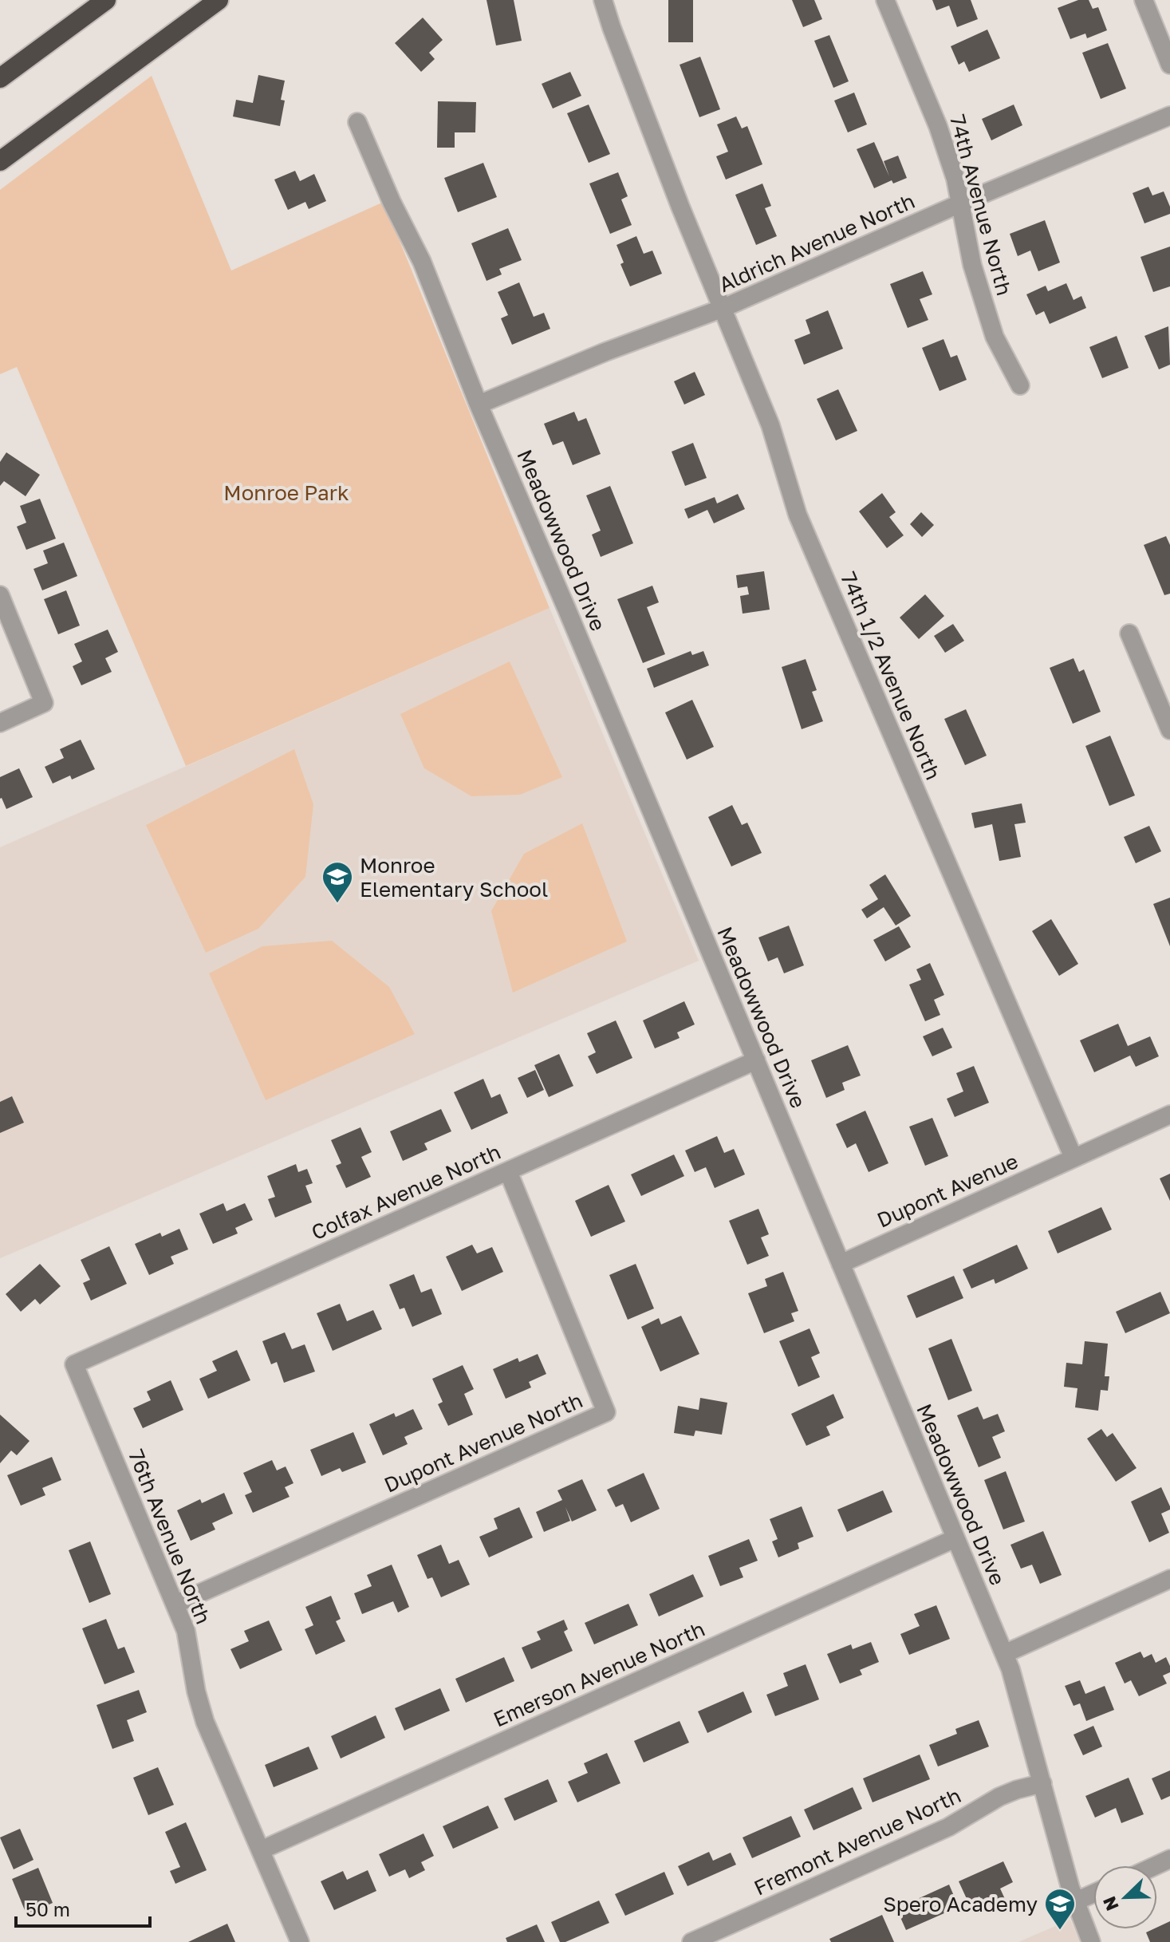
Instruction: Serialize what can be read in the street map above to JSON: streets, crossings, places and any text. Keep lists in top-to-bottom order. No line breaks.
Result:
{"streets":{"street":["74th Avenue North","Aldrich Avenue North","Meadowwood Drive","74th 1/2 Avenue North","Dupont Avenue","Colfax Avenue North","Dupont Avenue North","76th Avenue North","Emerson Avenue North","Fremont Avenue North"]},"crossings":[["74th Avenue North","Aldrich Avenue North"],["Aldrich Avenue North","Meadowwood Drive"],["Aldrich Avenue North","74th 1/2 Avenue North"],["Meadowwood Drive","Dupont Avenue"],["Meadowwood Drive","Colfax Avenue North"],["Meadowwood Drive","Emerson Avenue North"],["Meadowwood Drive","Fremont Avenue North"],["74th 1/2 Avenue North","Dupont Avenue"],["Colfax Avenue North","Dupont Avenue North"],["Colfax Avenue North","76th Avenue North"],["Dupont Avenue North","76th Avenue North"],["76th Avenue North","Emerson Avenue North"]],"parks":["Monroe Park"],"places":{"school or university":["Monroe Elementary School","Spero Academy"]},"scale_bar":"50 m","north":"bottom left"}
